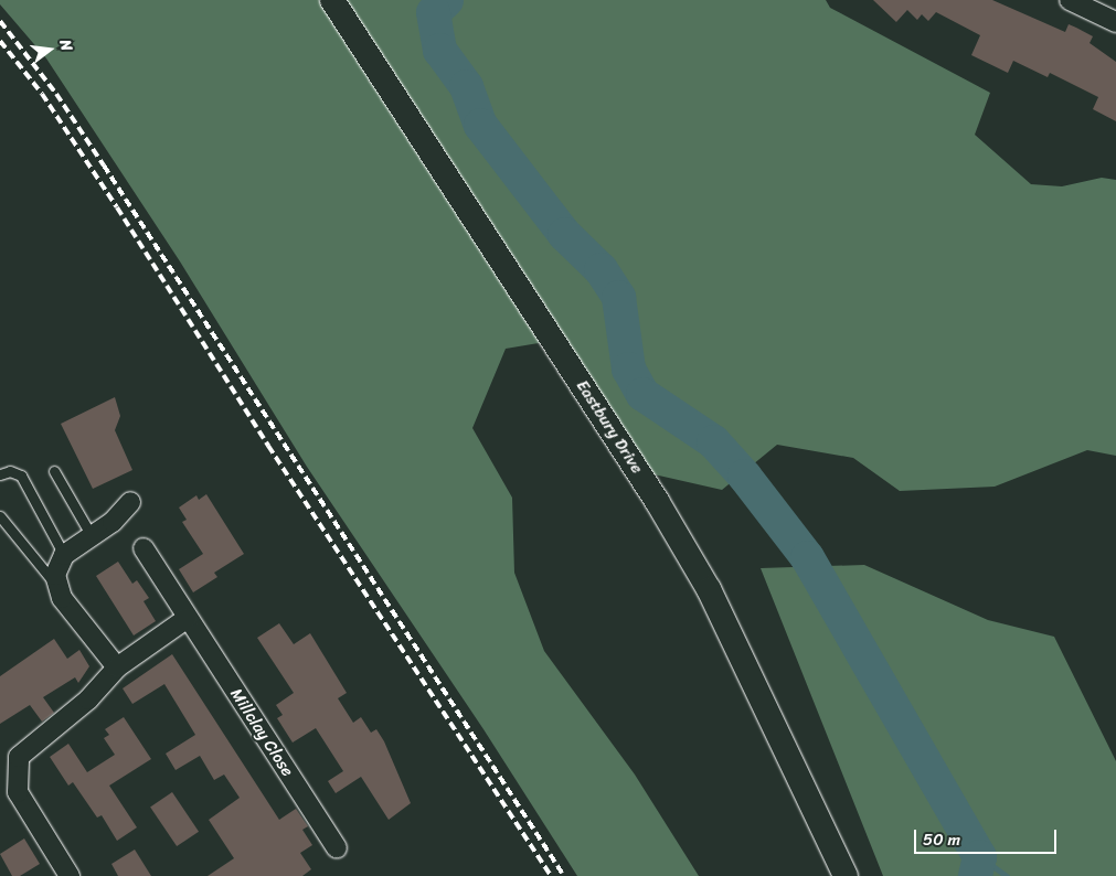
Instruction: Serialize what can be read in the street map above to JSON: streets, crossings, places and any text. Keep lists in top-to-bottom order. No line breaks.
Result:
{"streets":{"street":["Eastbury Drive","Millclay Close"]},"scale_bar":"50 m","north":"right"}
